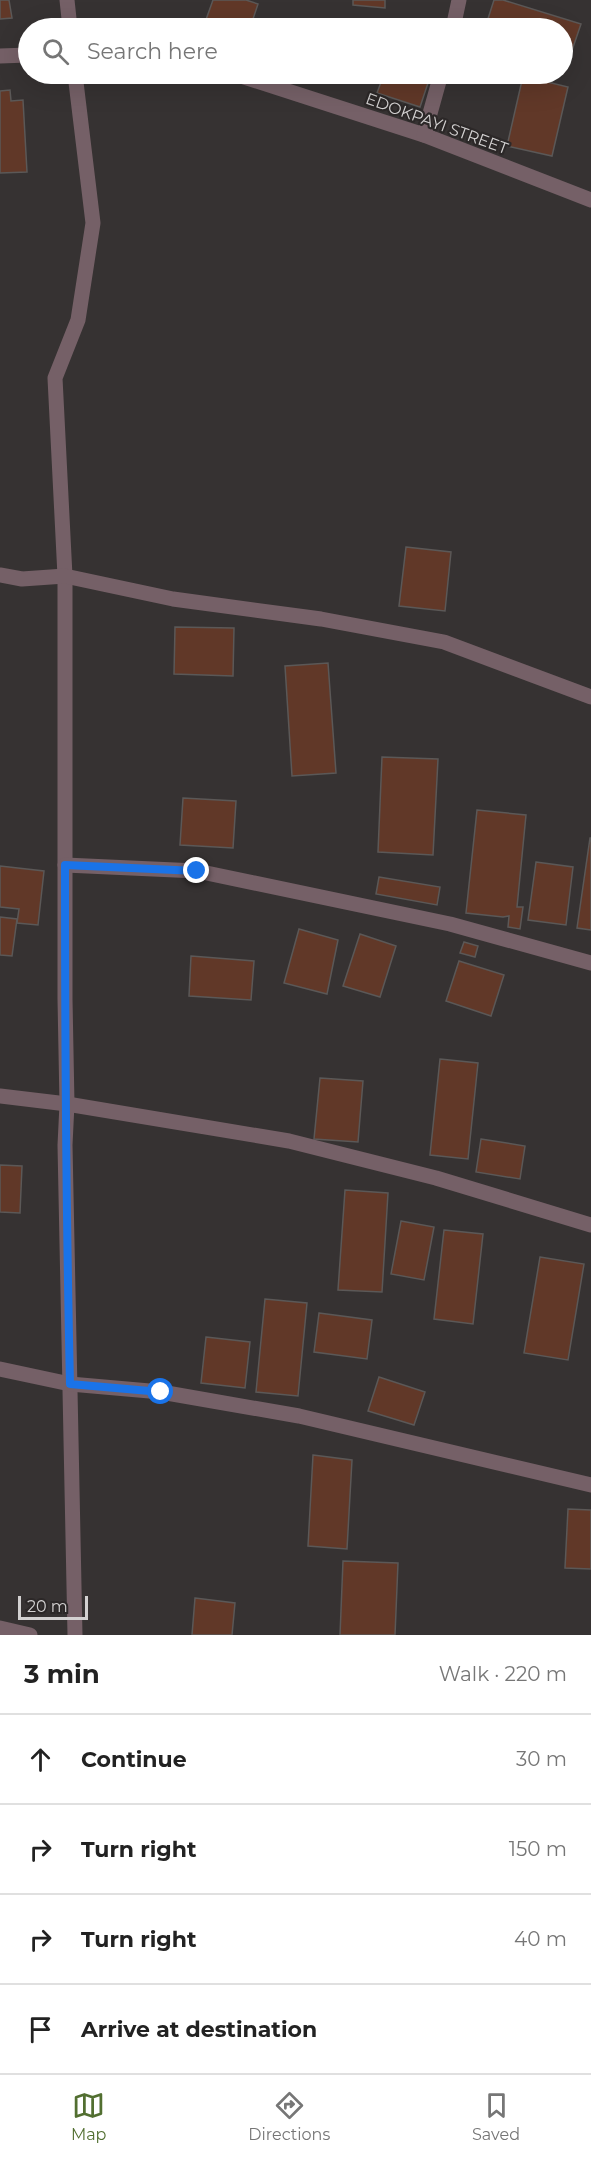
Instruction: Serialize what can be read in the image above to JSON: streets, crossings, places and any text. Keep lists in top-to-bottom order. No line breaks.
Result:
{"streets":{"street":["EDOKPAYI STREET"]},"scale_bar":"20 m","page":{"search":"Search here","scale":"20 m","heading":["3 min","Walk · 220 m"],"list":[["Continue","30 m"],["Turn right","150 m"],["Turn right","40 m"],"Arrive at destination"],"nav":["Map","Directions","Saved"]}}
